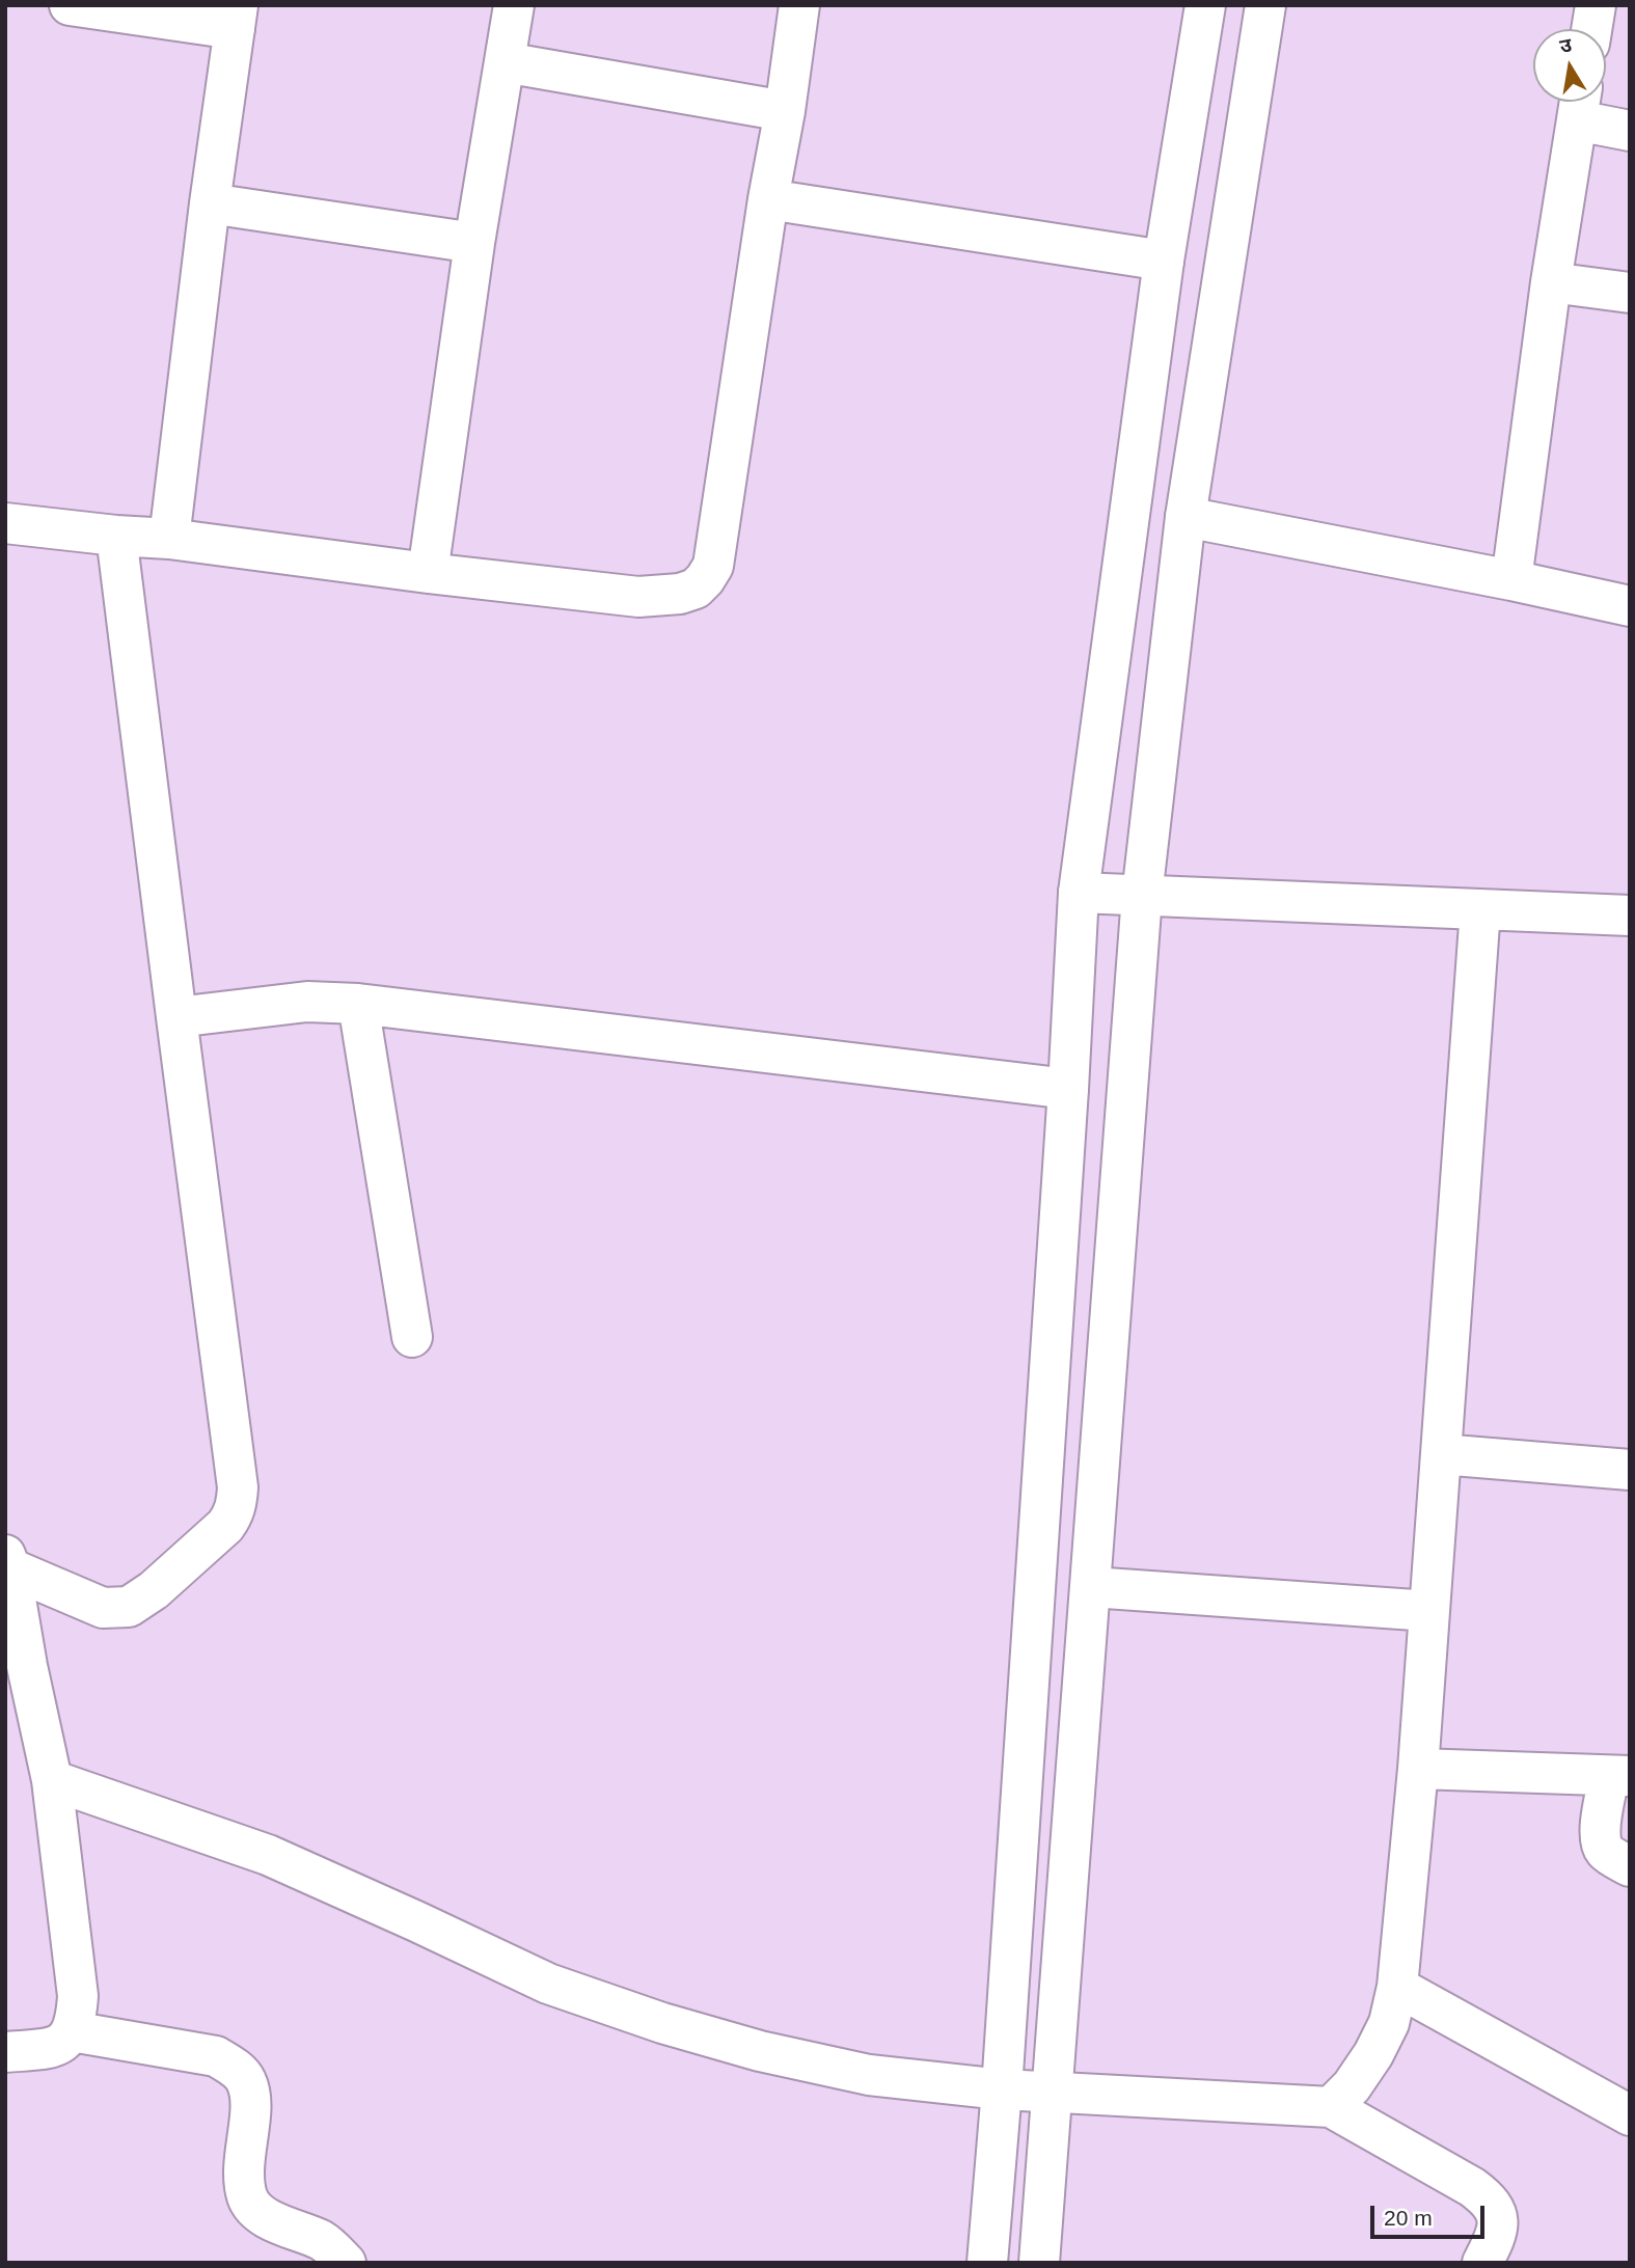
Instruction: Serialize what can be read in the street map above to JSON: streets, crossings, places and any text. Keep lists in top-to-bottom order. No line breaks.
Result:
{"scale_bar":"20 m","north":"top"}
